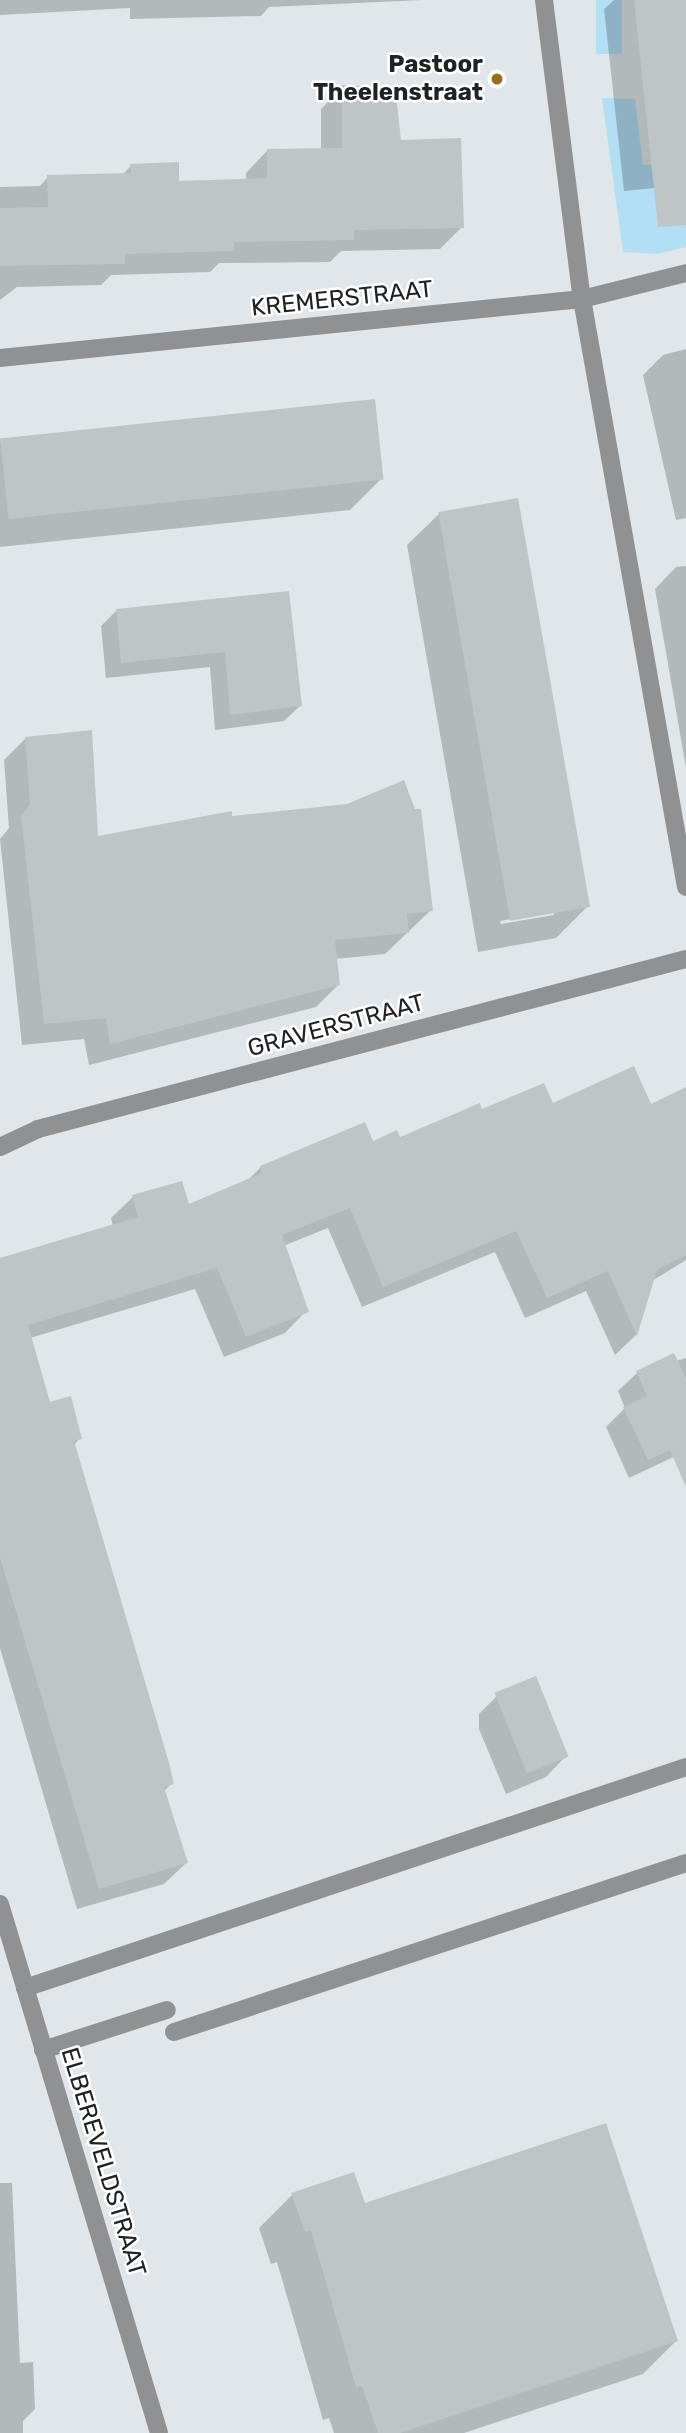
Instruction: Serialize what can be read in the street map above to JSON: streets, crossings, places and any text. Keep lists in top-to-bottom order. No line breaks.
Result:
{"streets":{"street":["KREMERSTRAAT","GRAVERSTRAAT","ELBEREVELDSTRAAT"]},"places":["Pastoor Theelenstraat"]}
